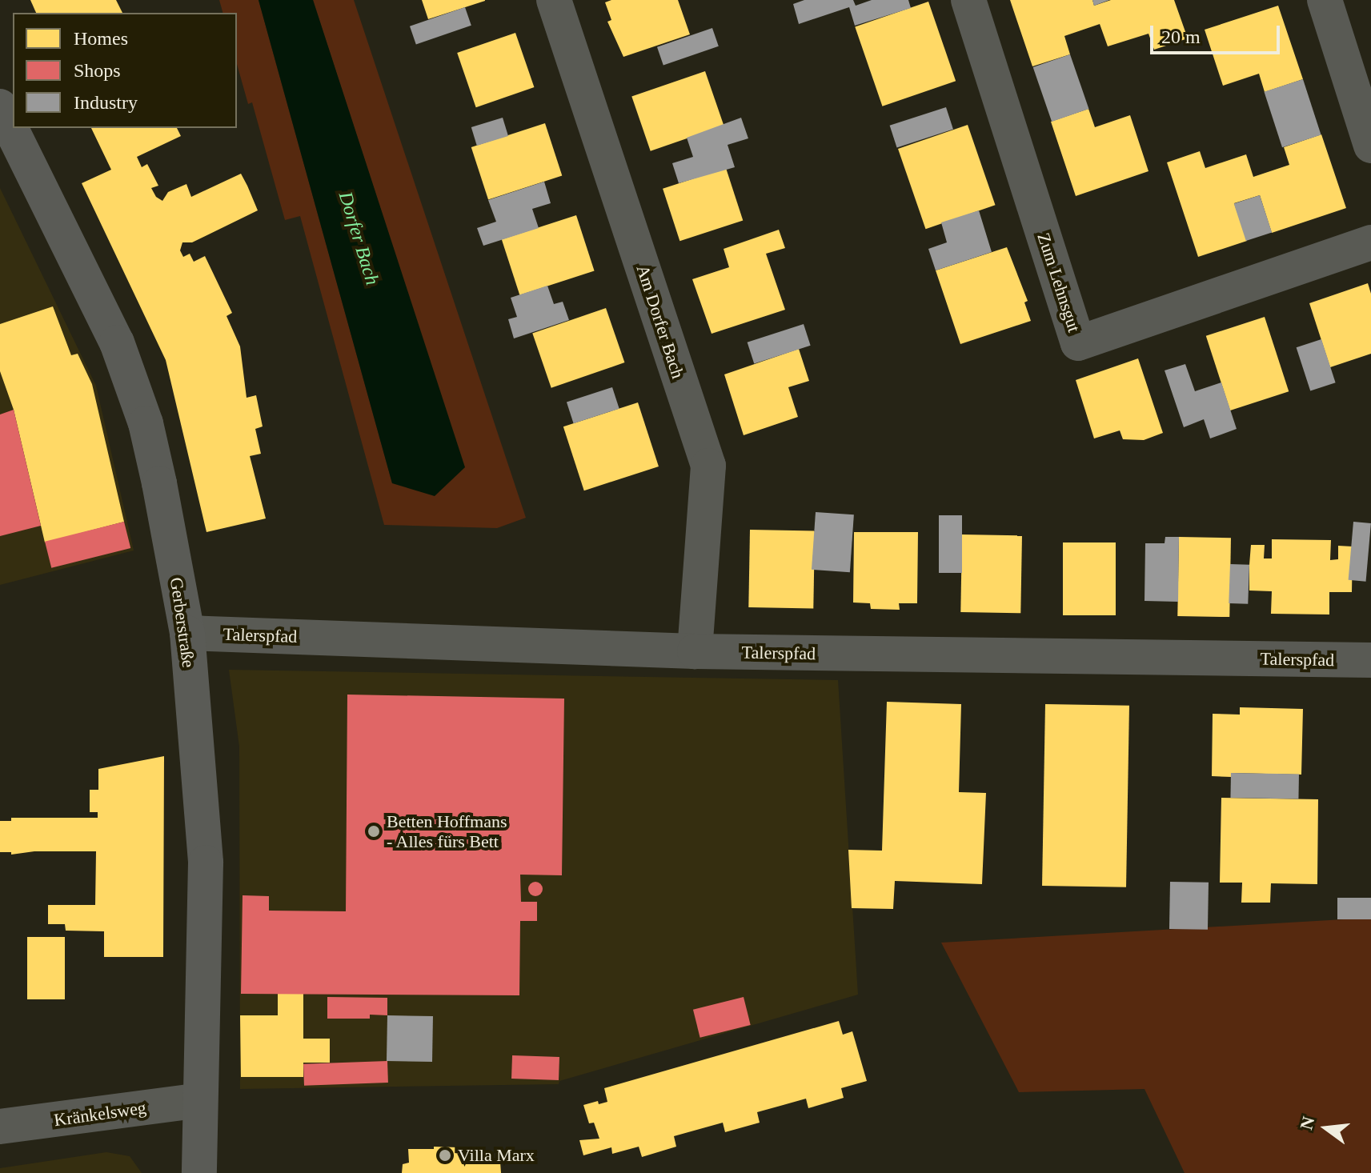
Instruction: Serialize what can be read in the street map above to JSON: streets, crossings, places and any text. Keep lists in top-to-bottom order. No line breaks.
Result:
{"streets":{"street":["Zum Lehnsgut","Am Dorfer Bach","Gerberstraße","Talerspfad","Kränkelsweg"]},"crossings":[["Am Dorfer Bach","Talerspfad"],["Gerberstraße","Talerspfad"],["Gerberstraße","Kränkelsweg"]],"water":["Dorfer Bach"],"places":["Betten Hoffmans - Alles fürs Bett","Villa Marx"],"legend":["Homes","Shops","Industry"],"scale_bar":"20 m","north":"left"}
